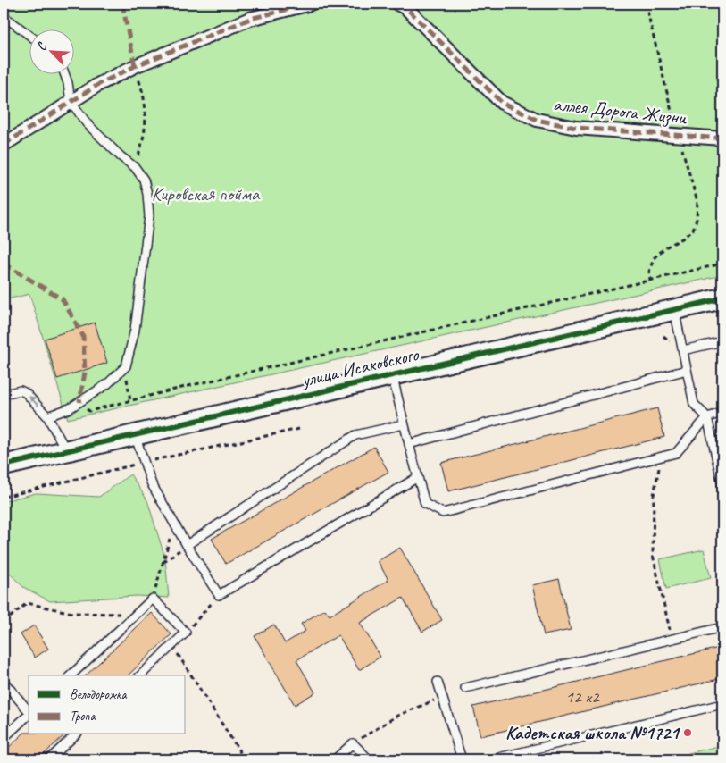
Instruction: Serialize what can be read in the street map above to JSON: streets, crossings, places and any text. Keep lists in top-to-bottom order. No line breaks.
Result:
{"streets":{"street":["аллея Дорога Жизни","улица Исаковского"]},"parks":["Кировская пойма"],"places":["Кадетская школа №1721"],"house_numbers":["12 к2"],"legend":["Велодорожка","Тропа"],"north":"top left"}
